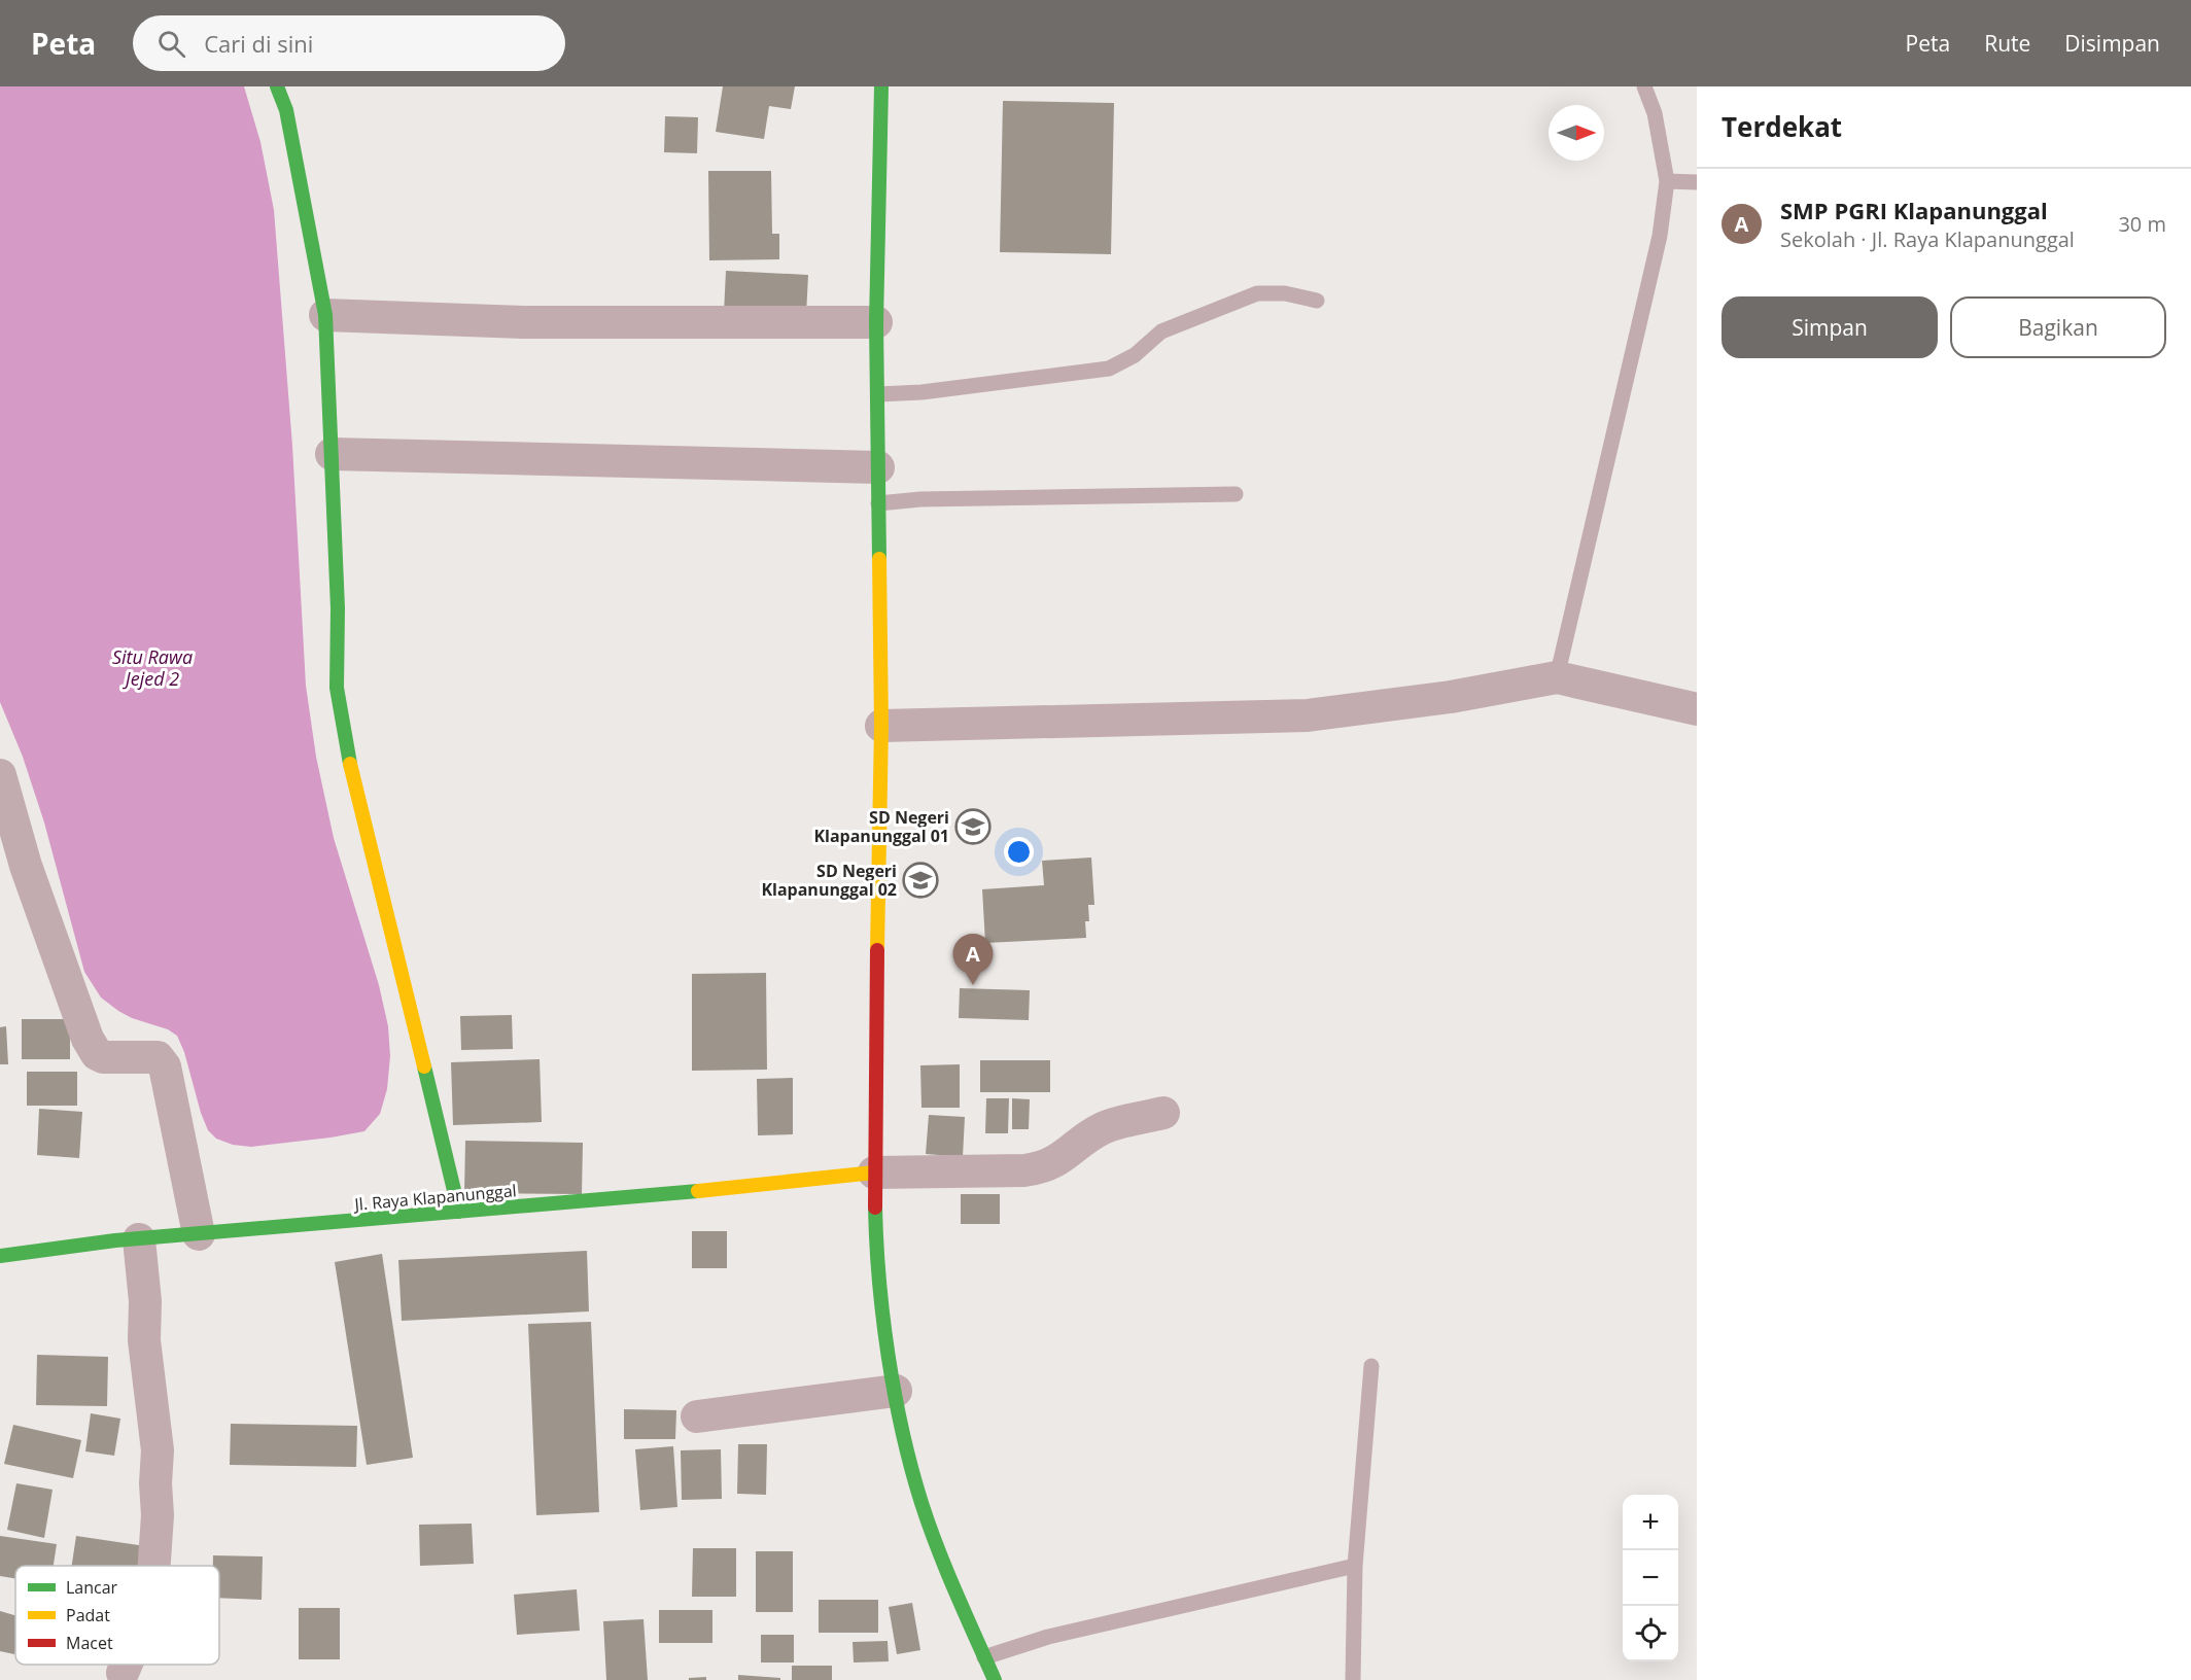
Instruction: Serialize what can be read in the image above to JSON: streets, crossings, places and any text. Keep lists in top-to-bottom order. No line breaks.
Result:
{"streets":{"street":["Jl. Raya Klapanunggal"]},"water":["Situ Rawa Jejed 2"],"places":{"school or university":["SD Negeri Klapanunggal 01","SD Negeri Klapanunggal 02"]},"legend":["Lancar","Padat","Macet"],"north":"right","page":{"header":"Peta","search":"Cari di sini","nav":["Peta","Rute","Disimpan"],"heading":"Terdekat","list":[{"mark":"A","name":"SMP PGRI Klapanunggal","note":"Sekolah · Jl. Raya Klapanunggal","value":"30 m"}],"buttons":["Simpan","Bagikan"],"pins":"A","map_buttons":["+","−"]}}
